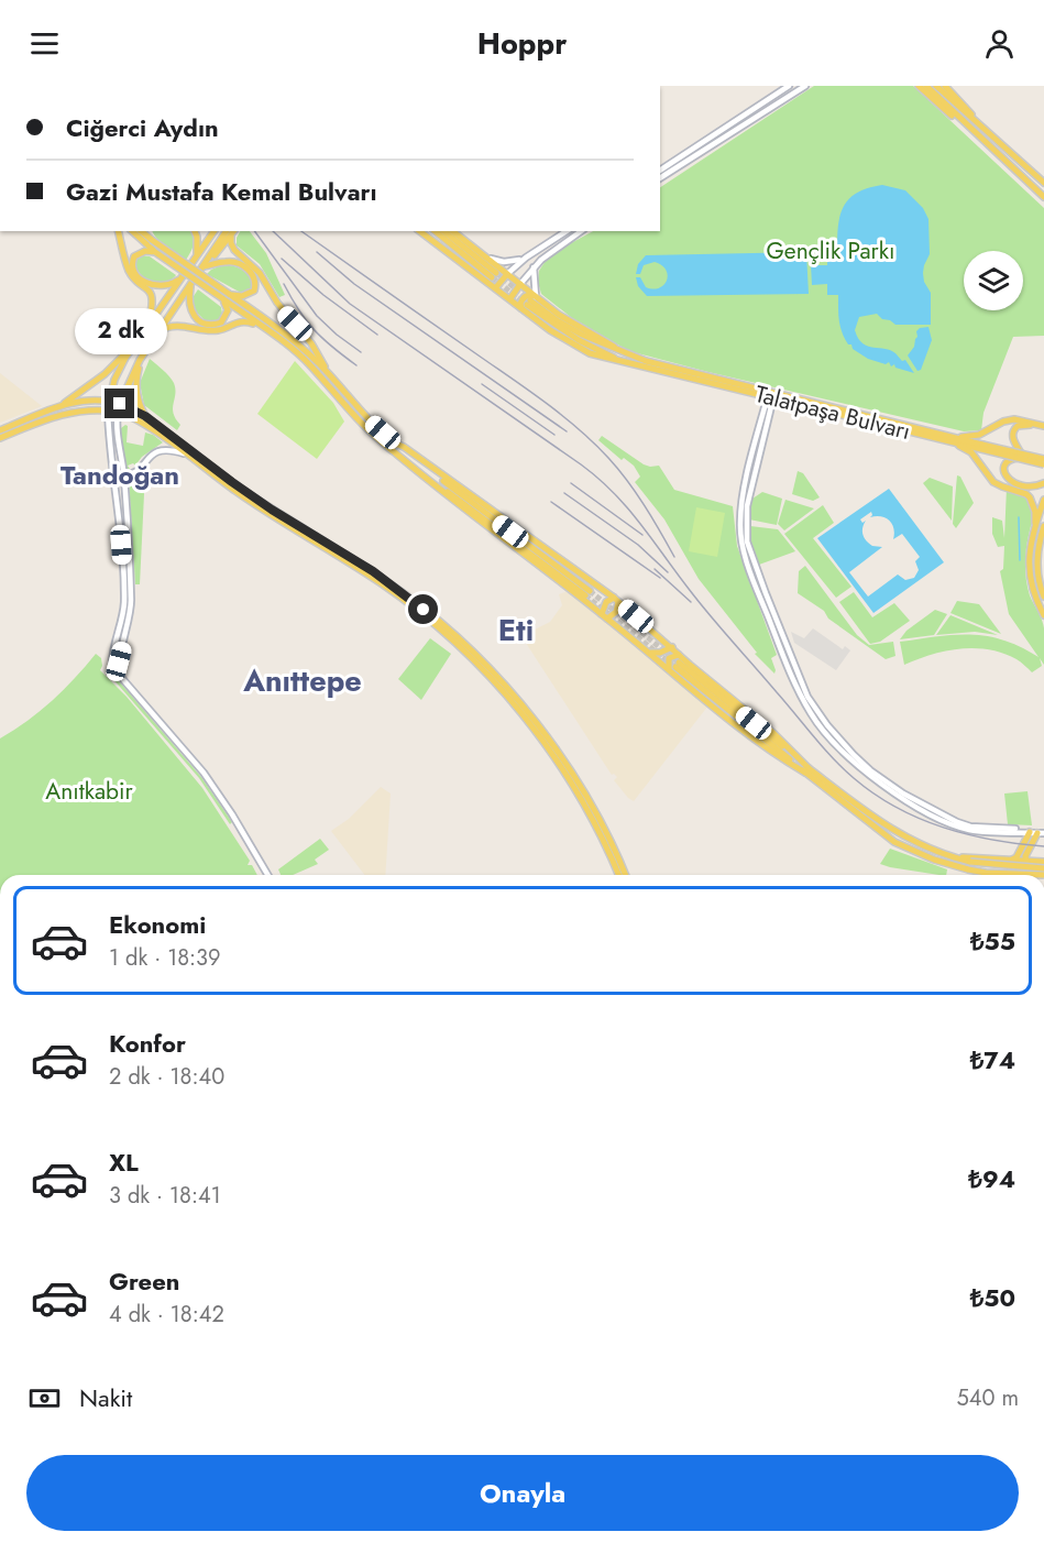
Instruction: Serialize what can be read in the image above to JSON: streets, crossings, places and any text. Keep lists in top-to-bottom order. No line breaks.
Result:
{"streets":{"main road":["Talatpaşa Bulvarı"]},"districts":["Tandoğan","Eti","Anıttepe"],"parks":["Gençlik Parkı","Anıtkabir"],"page":{"header":"Hoppr","banner":["Ciğerci Aydın","Gazi Mustafa Kemal Bulvarı"],"bubble":"2 dk","list":[{"name":"Ekonomi","note":"1 dk · 18:39","value":"₺55"},{"name":"Konfor","note":"2 dk · 18:40","value":"₺74"},{"name":"XL","note":"3 dk · 18:41","value":"₺94"},{"name":"Green","note":"4 dk · 18:42","value":"₺50"}],"pay":["Nakit","540 m"],"buttons":"Onayla"}}
